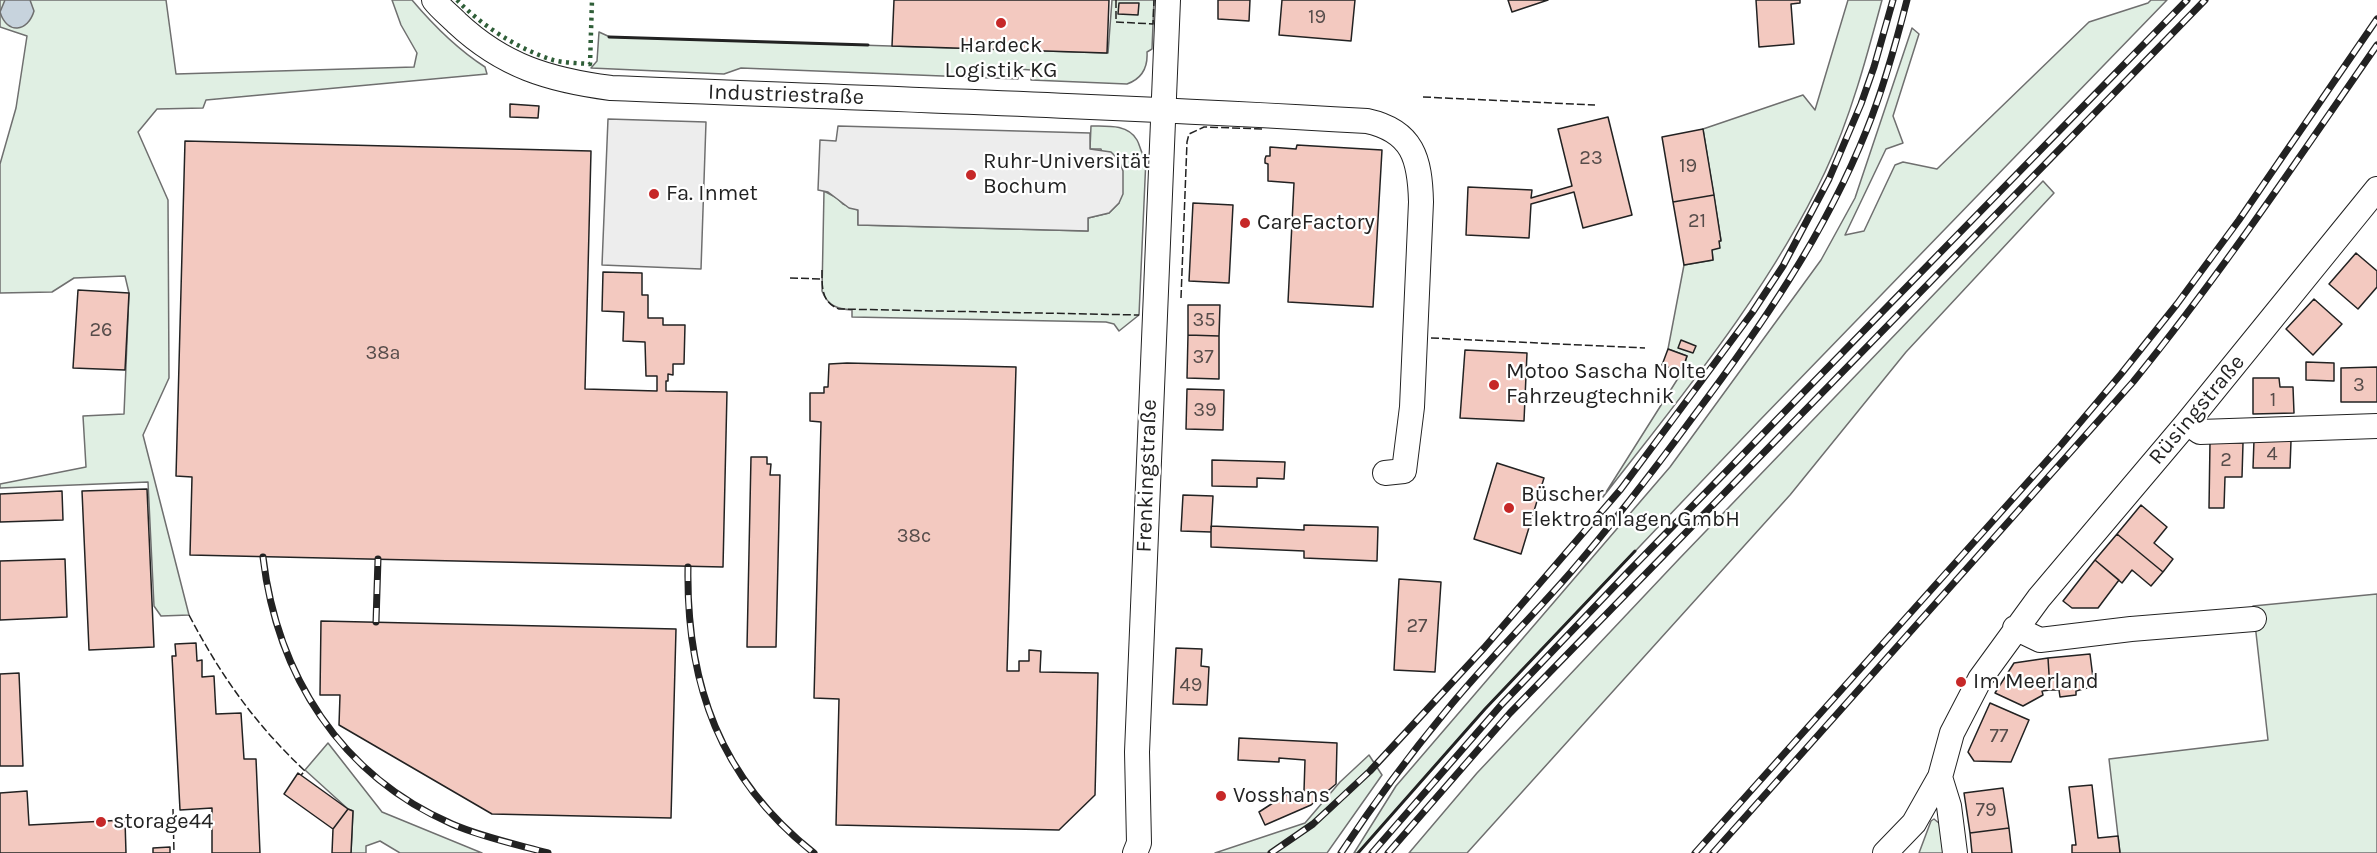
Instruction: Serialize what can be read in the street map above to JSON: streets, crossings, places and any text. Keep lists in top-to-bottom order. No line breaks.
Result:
{"streets":{"street":["Industriestraße","Rüsingstraße","Frenkingstraße"]},"crossings":[["Industriestraße","Frenkingstraße"]],"places":["Hardeck Logistik KG","Ruhr-Universität Bochum","Fa. Inmet","CareFactory","Motoo Sascha Nolte Fahrzeugtechnik","Büscher Elektroanlagen GmbH","Im Meerland","Vosshans","storage44"],"house_numbers":["19","23","19","21","35","26","38a","37","3","1","39","4","2","38c","27","49","77","79"]}
